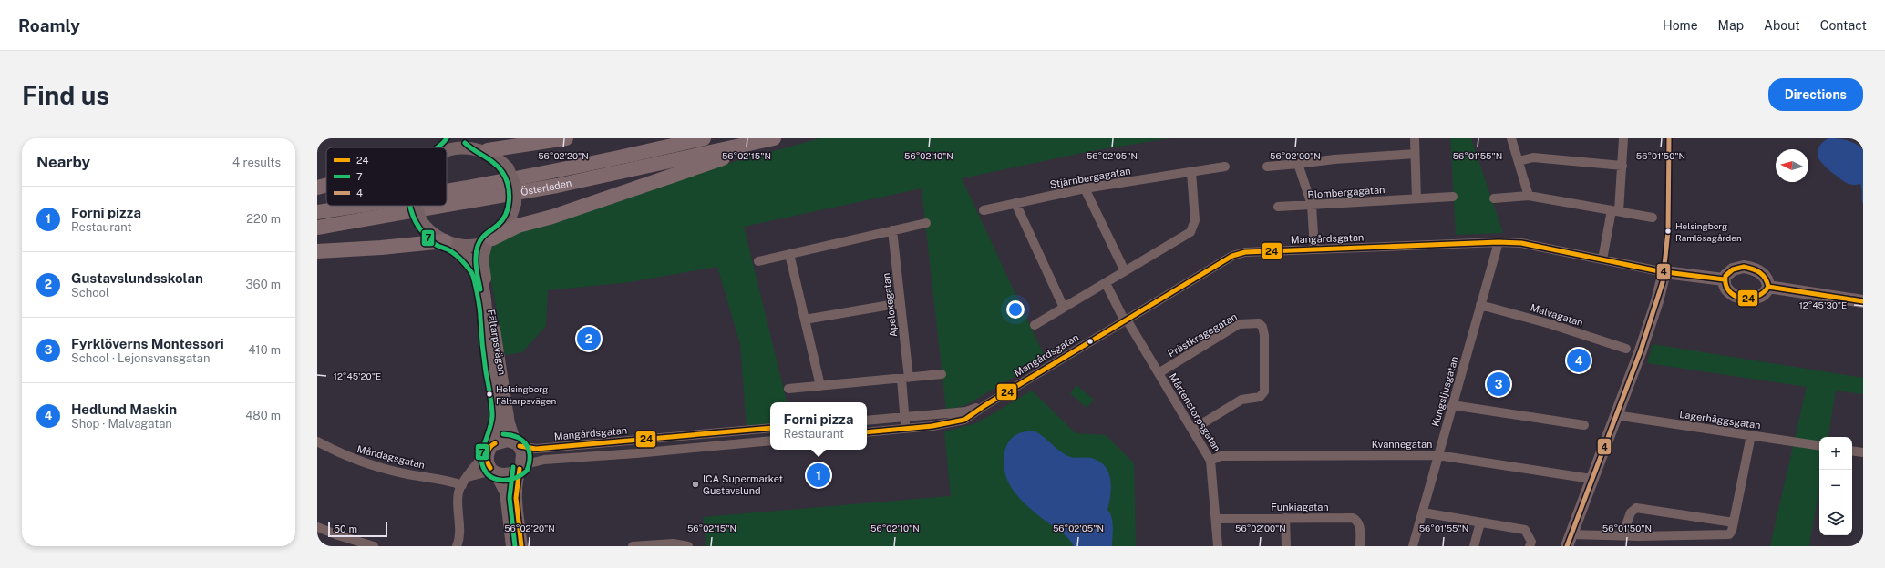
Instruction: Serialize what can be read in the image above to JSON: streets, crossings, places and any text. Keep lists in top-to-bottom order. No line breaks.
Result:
{"streets":{"main road":["Österleden","Fältarpsvägen"],"street":["Stjärnbergagatan","Blombergagatan","Mangårdsgatan","Apeloxegatan","Malvagatan","Prästkragegatan","Kungsljusgatan","Mårtenstorpsgatan","Lagerhäggsgatan","Kvannegatan","Måndagsgatan","Funkiagatan"]},"crossings":[["Mangårdsgatan","Apeloxegatan"],["Mangårdsgatan","Fältarpsvägen"],["Mangårdsgatan","Kungsljusgatan"],["Mangårdsgatan","Mårtenstorpsgatan"],["Malvagatan","Kungsljusgatan"],["Prästkragegatan","Mårtenstorpsgatan"],["Kungsljusgatan","Kvannegatan"],["Mårtenstorpsgatan","Kvannegatan"],["Mårtenstorpsgatan","Funkiagatan"]],"places":["Helsingborg Ramlösagården","Helsingborg Fältarpsvägen","ICA Supermarket Gustavslund"],"lines":["transit line 7","transit line 4","transit line 24"],"legend":["24","7","4"],"scale_bar":"50 m","north":"left","page":{"header":"Roamly","nav":["Home","Map","About","Contact"],"buttons":"Directions","title":"Find us","heading":["Nearby","4 results"],"list":[{"mark":"1","name":"Forni pizza","note":"Restaurant","value":"220 m"},{"mark":"2","name":"Gustavslundsskolan","note":"School","value":"360 m"},{"mark":"3","name":"Fyrklöverns Montessori","note":"School · Lejonsvansgatan","value":"410 m"},{"mark":"4","name":"Hedlund Maskin","note":"Shop · Malvagatan","value":"480 m"}],"pins":["2","4","3","1"],"popup":["Forni pizza","Restaurant"],"map_buttons":["+","−"],"scale":"50 m"},"coordinates":["56°02'20\"N","56°02'15\"N","56°02'10\"N","56°02'05\"N","56°02'00\"N","56°01'55\"N","56°01'50\"N","12°45'30\"E","12°45'20\"E"]}
